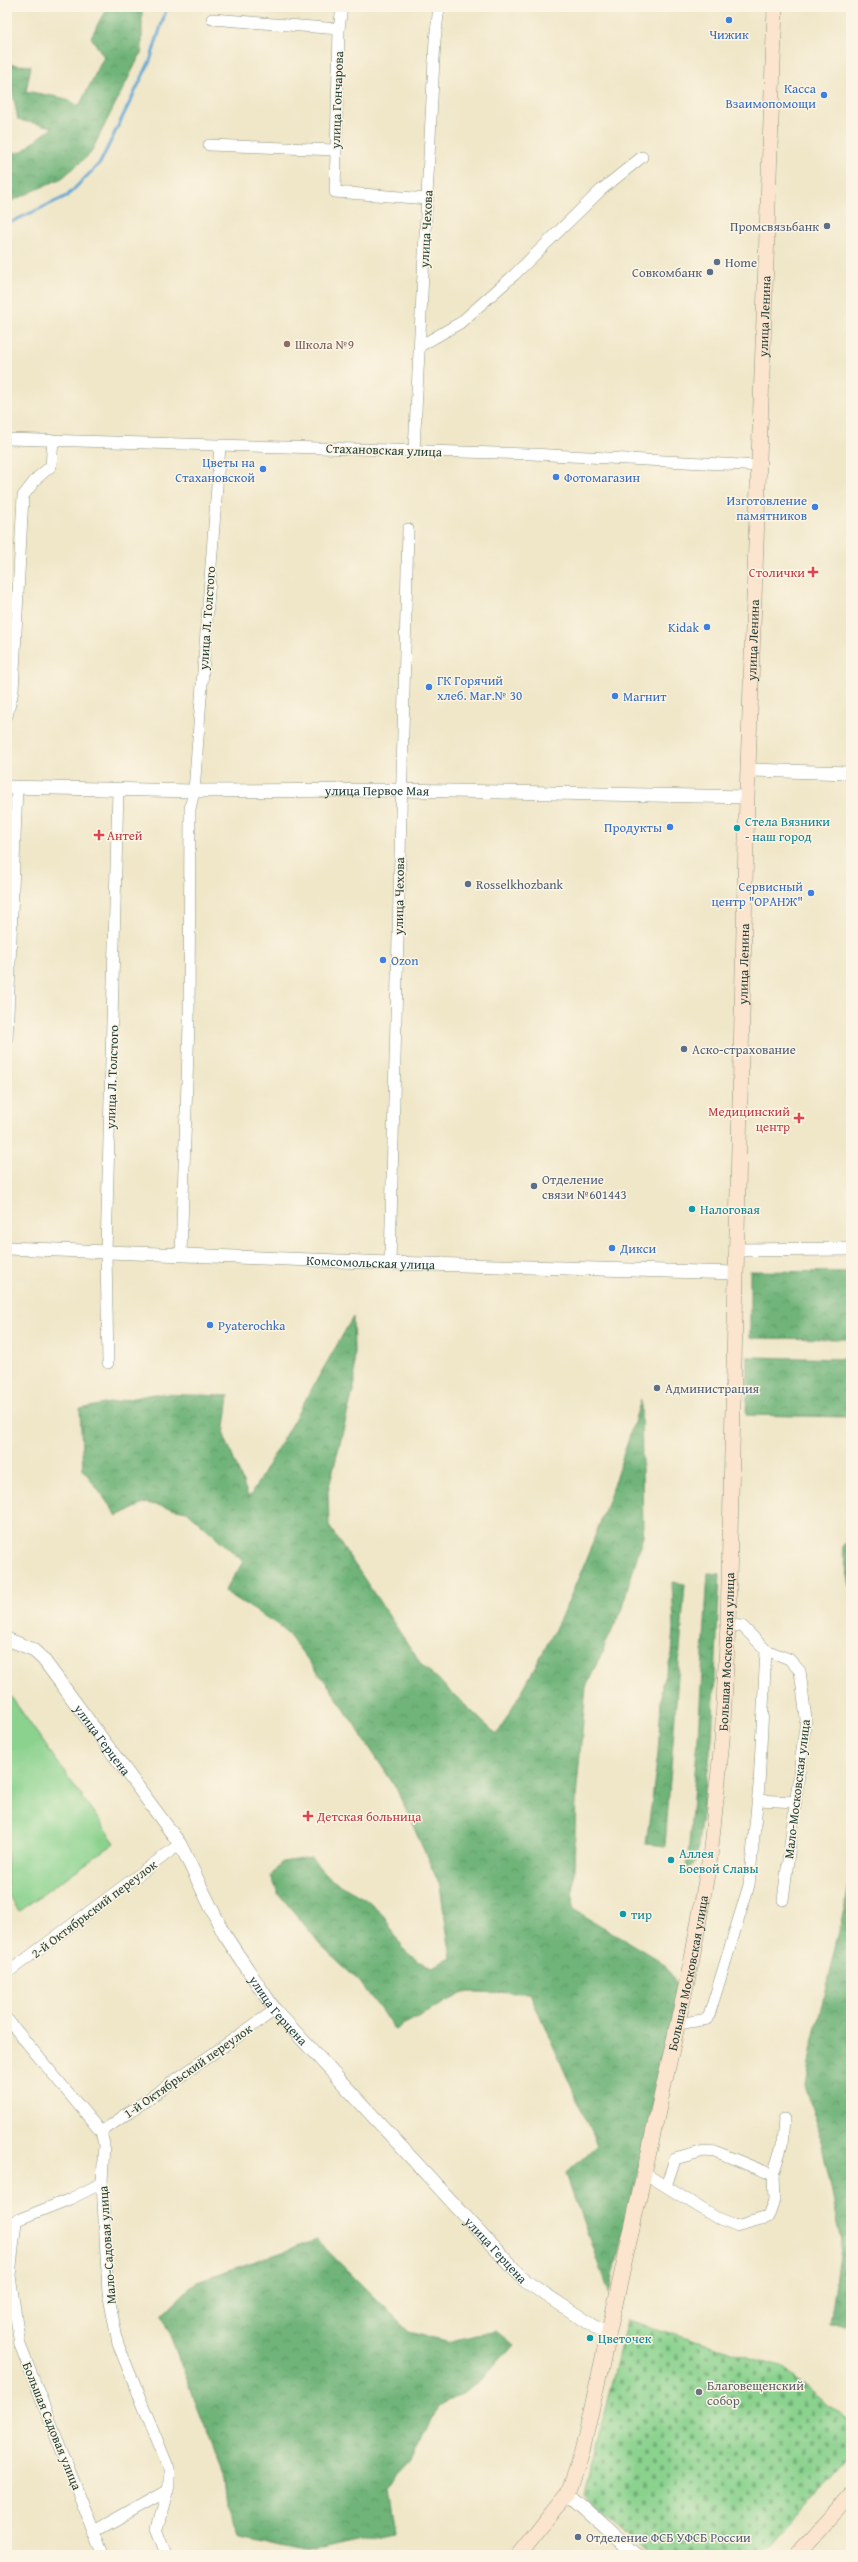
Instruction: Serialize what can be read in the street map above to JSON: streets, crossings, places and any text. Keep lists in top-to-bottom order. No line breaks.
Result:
{"streets":{"main road":["улица Ленина","Большая Московская улица"],"street":["улица Гончарова","улица Чехова","Стахановская улица","улица Л. Толстого","улица Первое Мая","Комсомольская улица","улица Герцена","Мало-Московская улица","2-й Октябрьский переулок","1-й Октябрьский переулок","Мало-Садовая улица","Большая Садовая улица"]},"crossings":[["улица Гончарова","улица Чехова"],["улица Чехова","Стахановская улица"],["улица Чехова","улица Первое Мая"],["улица Чехова","Комсомольская улица"],["улица Ленина","Стахановская улица"],["улица Ленина","улица Первое Мая"],["улица Ленина","Комсомольская улица"],["улица Ленина","Большая Московская улица"],["Стахановская улица","улица Л. Толстого"],["улица Л. Толстого","улица Первое Мая"],["улица Л. Толстого","Комсомольская улица"],["Комсомольская улица","Большая Московская улица"],["Большая Московская улица","улица Герцена"],["улица Герцена","2-й Октябрьский переулок"],["улица Герцена","1-й Октябрьский переулок"],["1-й Октябрьский переулок","Мало-Садовая улица"]],"places":{"other":["Чижик","Касса Взаимопомощи","Промсвязьбанк","Home","Совкомбанк","Школа №9","Цветы на Стахановской","Фотомагазин","Изготовление памятников","Kidak","ГК Горячий хлеб. Маг.№ 30","Магнит","Продукты","Стела Вязники - наш город","Rosselkhozbank","Сервисный центр \"ОРАНЖ\"","Ozon","Аско-страхование","Отделение связи №601443","Налоговая","Дикси","Pyaterochka","Администрация","Аллея Боевой Славы","тир","Цветочек","Благовещенский собор","Отделение ФСБ УФСБ России"],"health":["Столички","Антей","Медицинский центр","Детская больница"]}}
